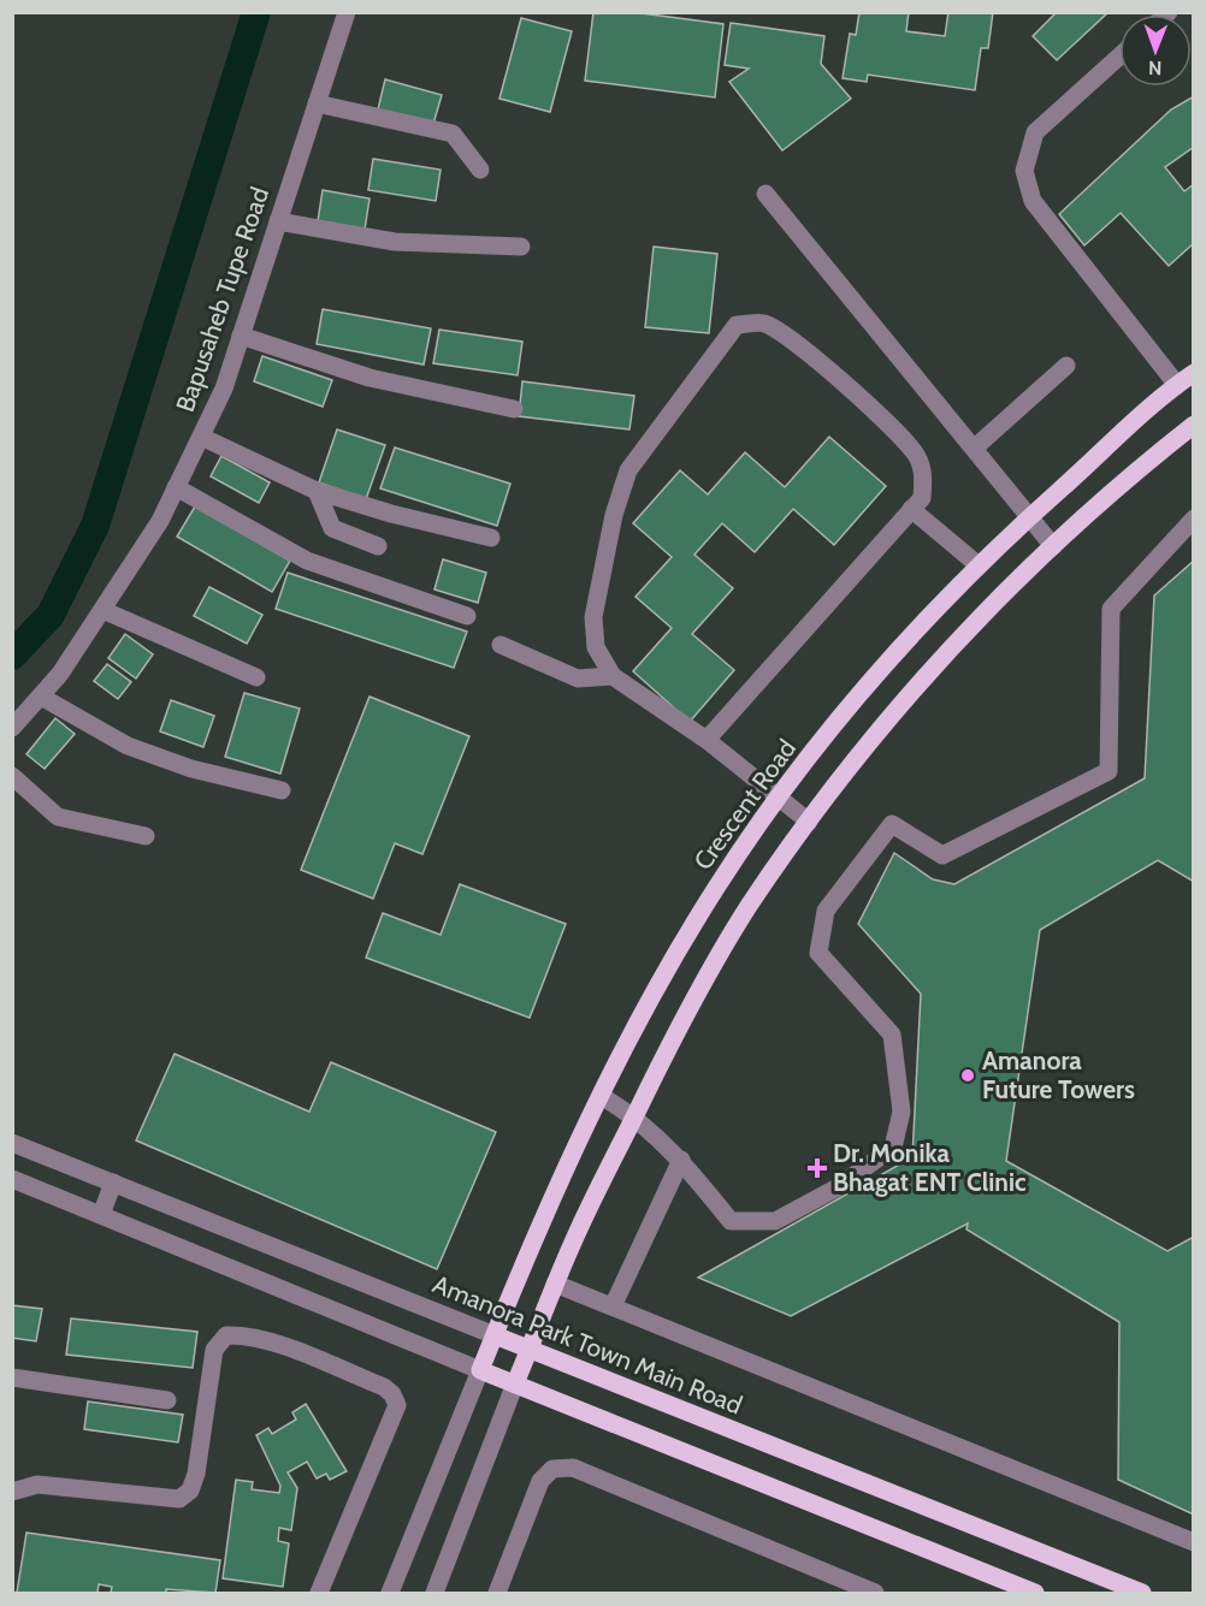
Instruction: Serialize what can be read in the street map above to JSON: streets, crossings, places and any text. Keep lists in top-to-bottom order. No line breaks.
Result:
{"streets":{"main road":["Crescent Road","Amanora Park Town Main Road"],"street":["Bapusaheb Tupe Road"]},"crossings":[["Crescent Road","Amanora Park Town Main Road"]],"places":{"other":["Amanora Future Towers"],"health":["Dr. Monika Bhagat ENT Clinic"]},"north":"bottom"}
